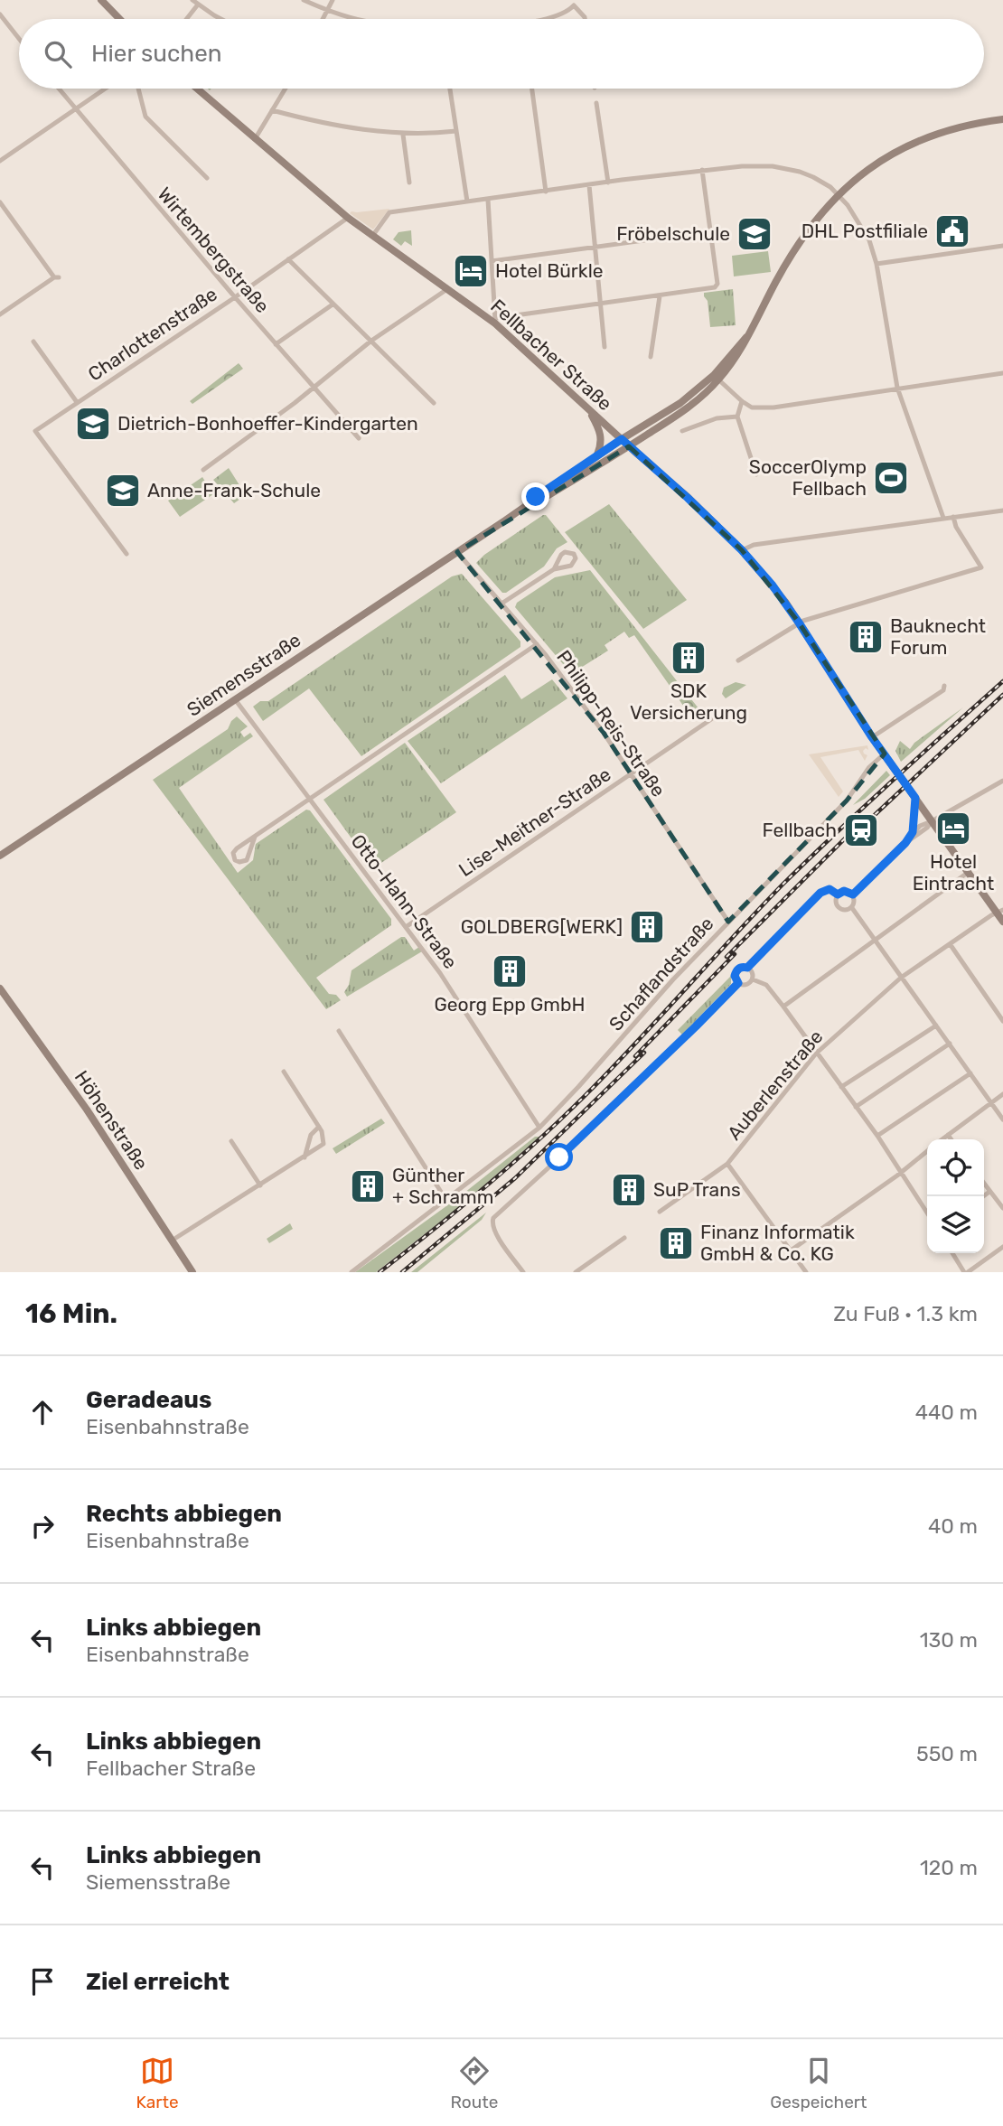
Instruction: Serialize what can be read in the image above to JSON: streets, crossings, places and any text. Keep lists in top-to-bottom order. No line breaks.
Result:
{"streets":{"main road":["Fellbacher Straße","Siemensstraße","Höhenstraße"],"street":["Wirtembergstraße","Charlottenstraße","Philipp-Reis-Straße","Lise-Meitner-Straße","Otto-Hahn-Straße","Schaflandstraße","Auberlenstraße"]},"crossings":[["Wirtembergstraße","Charlottenstraße"],["Charlottenstraße","Fellbacher Straße"],["Fellbacher Straße","Siemensstraße"],["Fellbacher Straße","Schaflandstraße"],["Fellbacher Straße","Auberlenstraße"],["Siemensstraße","Philipp-Reis-Straße"],["Siemensstraße","Otto-Hahn-Straße"],["Philipp-Reis-Straße","Lise-Meitner-Straße"],["Philipp-Reis-Straße","Schaflandstraße"],["Lise-Meitner-Straße","Otto-Hahn-Straße"],["Otto-Hahn-Straße","Schaflandstraße"]],"places":{"public building":["DHL Postfiliale"],"school or university":["Fröbelschule","Dietrich-Bonhoeffer-Kindergarten","Anne-Frank-Schule"],"hotel":["Hotel Bürkle","Hotel Eintracht"],"sports":["SoccerOlymp Fellbach"],"building":["Bauknecht Forum","SDK Versicherung","GOLDBERG[WERK]","Georg Epp GmbH","Günther + Schramm","SuP Trans","Finanz Informatik GmbH & Co. KG"],"station":["Fellbach"]},"page":{"search":"Hier suchen","heading":["16 Min.","Zu Fuß · 1.3 km"],"list":[["Geradeaus","Eisenbahnstraße","440 m"],["Rechts abbiegen","Eisenbahnstraße","40 m"],["Links abbiegen","Eisenbahnstraße","130 m"],["Links abbiegen","Fellbacher Straße","550 m"],["Links abbiegen","Siemensstraße","120 m"],"Ziel erreicht"],"nav":["Karte","Route","Gespeichert"]}}
